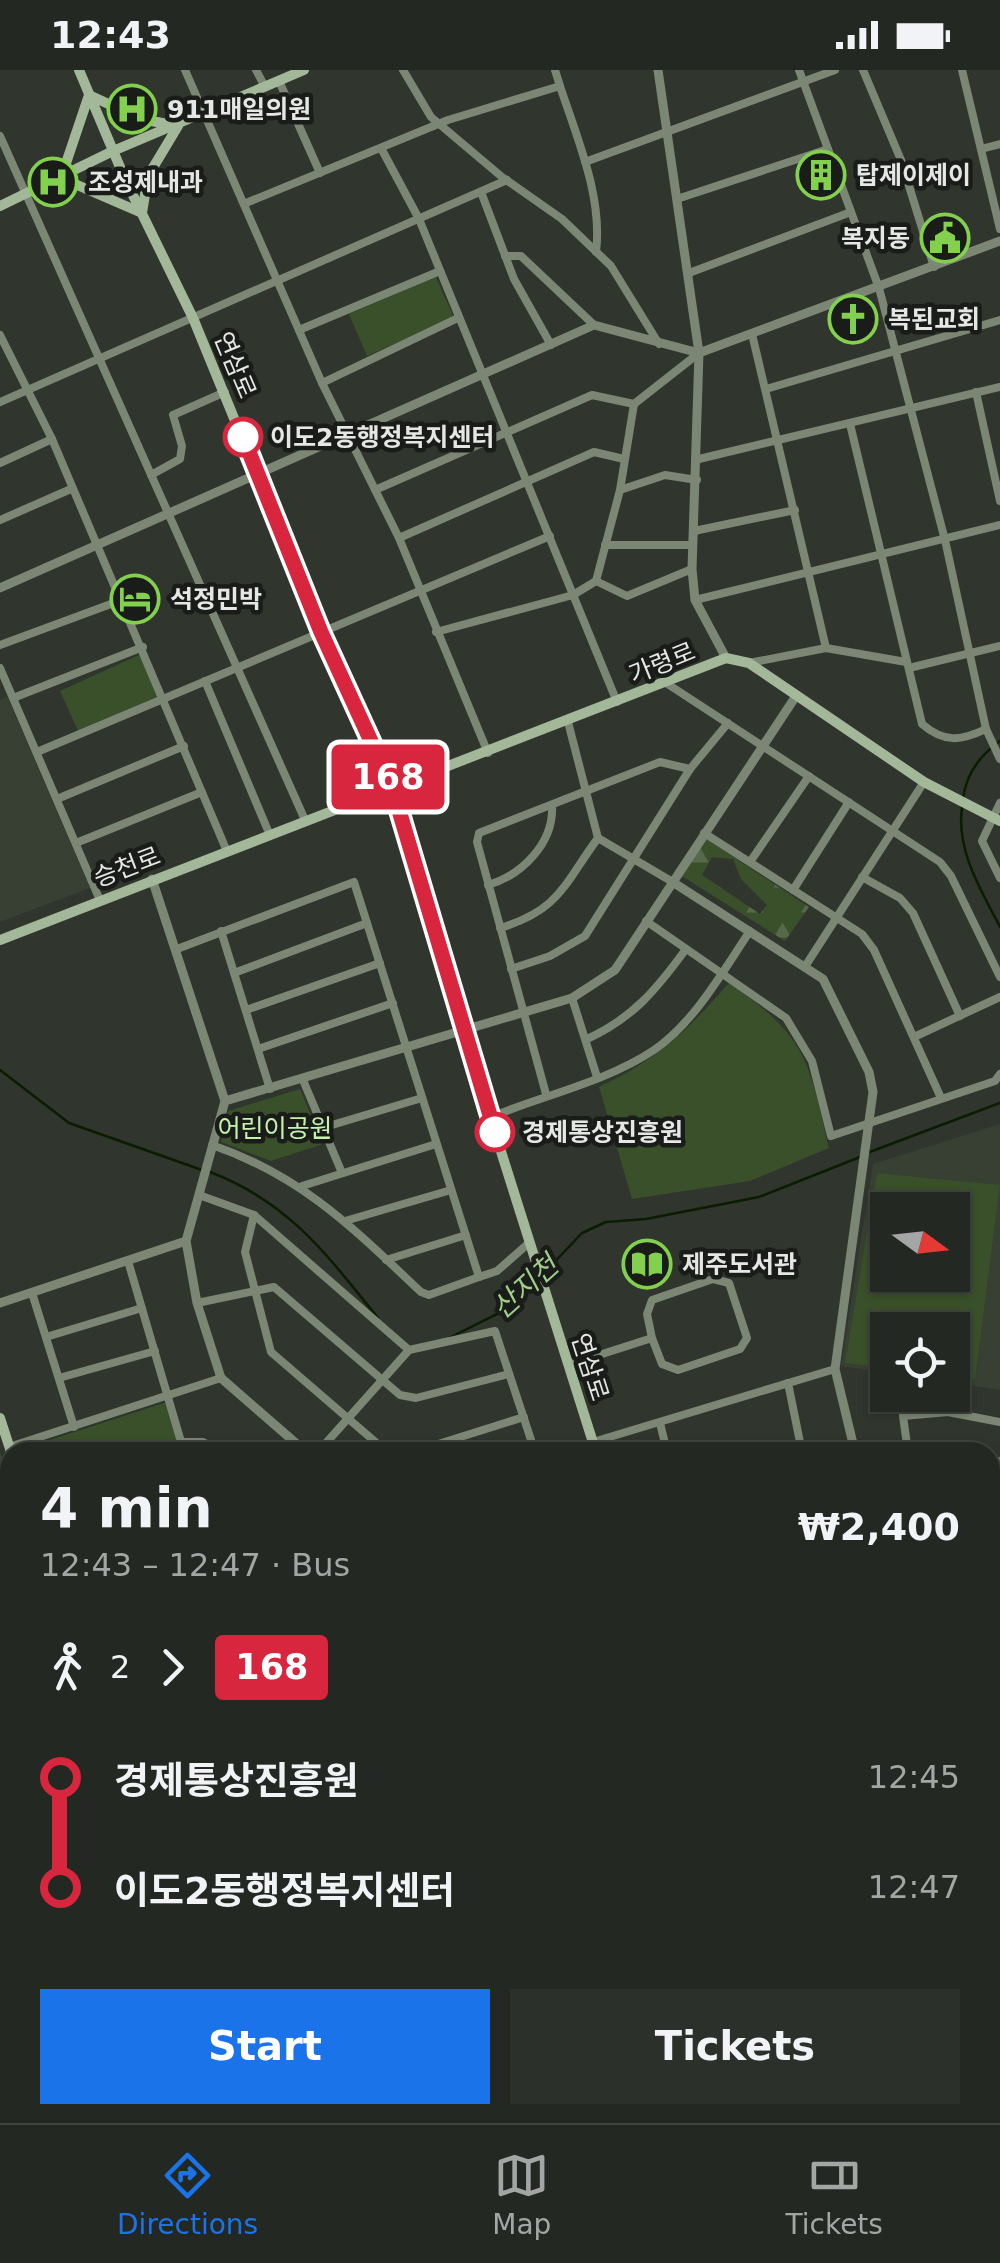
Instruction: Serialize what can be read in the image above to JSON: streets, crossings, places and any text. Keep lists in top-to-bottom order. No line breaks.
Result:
{"streets":{"main road":["연삼로","가령로","승천로"]},"crossings":[["연삼로","가령로"],["연삼로","승천로"],["가령로","승천로"]],"water":["산지천"],"parks":["어린이공원"],"places":{"hospital":["911매일의원","조성제내과"],"building":["탑제이제이"],"public building":["복지동"],"church":["복된교회"],"other":["이도2동행정복지센터","경제통상진흥원"],"hotel":["석정민박"],"library":["제주도서관"]},"lines":["bus line 168"],"north":"right","page":{"status":"12:43","on_map":"168","heading":["4 min","12:43 – 12:47 · Bus","₩2,400"],"legs":["2","168"],"list":[{"name":"경제통상진흥원","value":"12:45"},{"name":"이도2동행정복지센터","value":"12:47"}],"buttons":["Start","Tickets"],"tabs":["Directions","Map","Tickets"]}}
